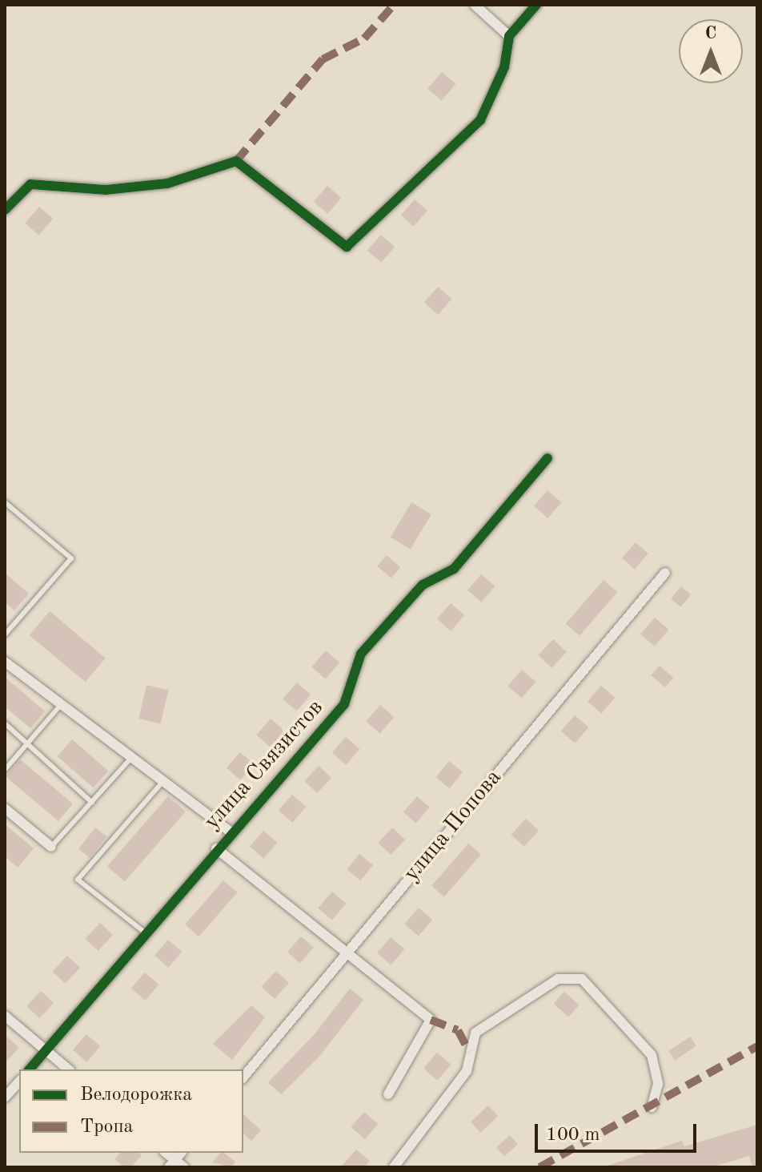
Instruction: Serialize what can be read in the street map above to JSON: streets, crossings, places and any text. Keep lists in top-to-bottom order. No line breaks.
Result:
{"streets":{"street":["улица Связистов","улица Попова"]},"legend":["Велодорожка","Тропа"],"scale_bar":"100 m","north":"top"}
